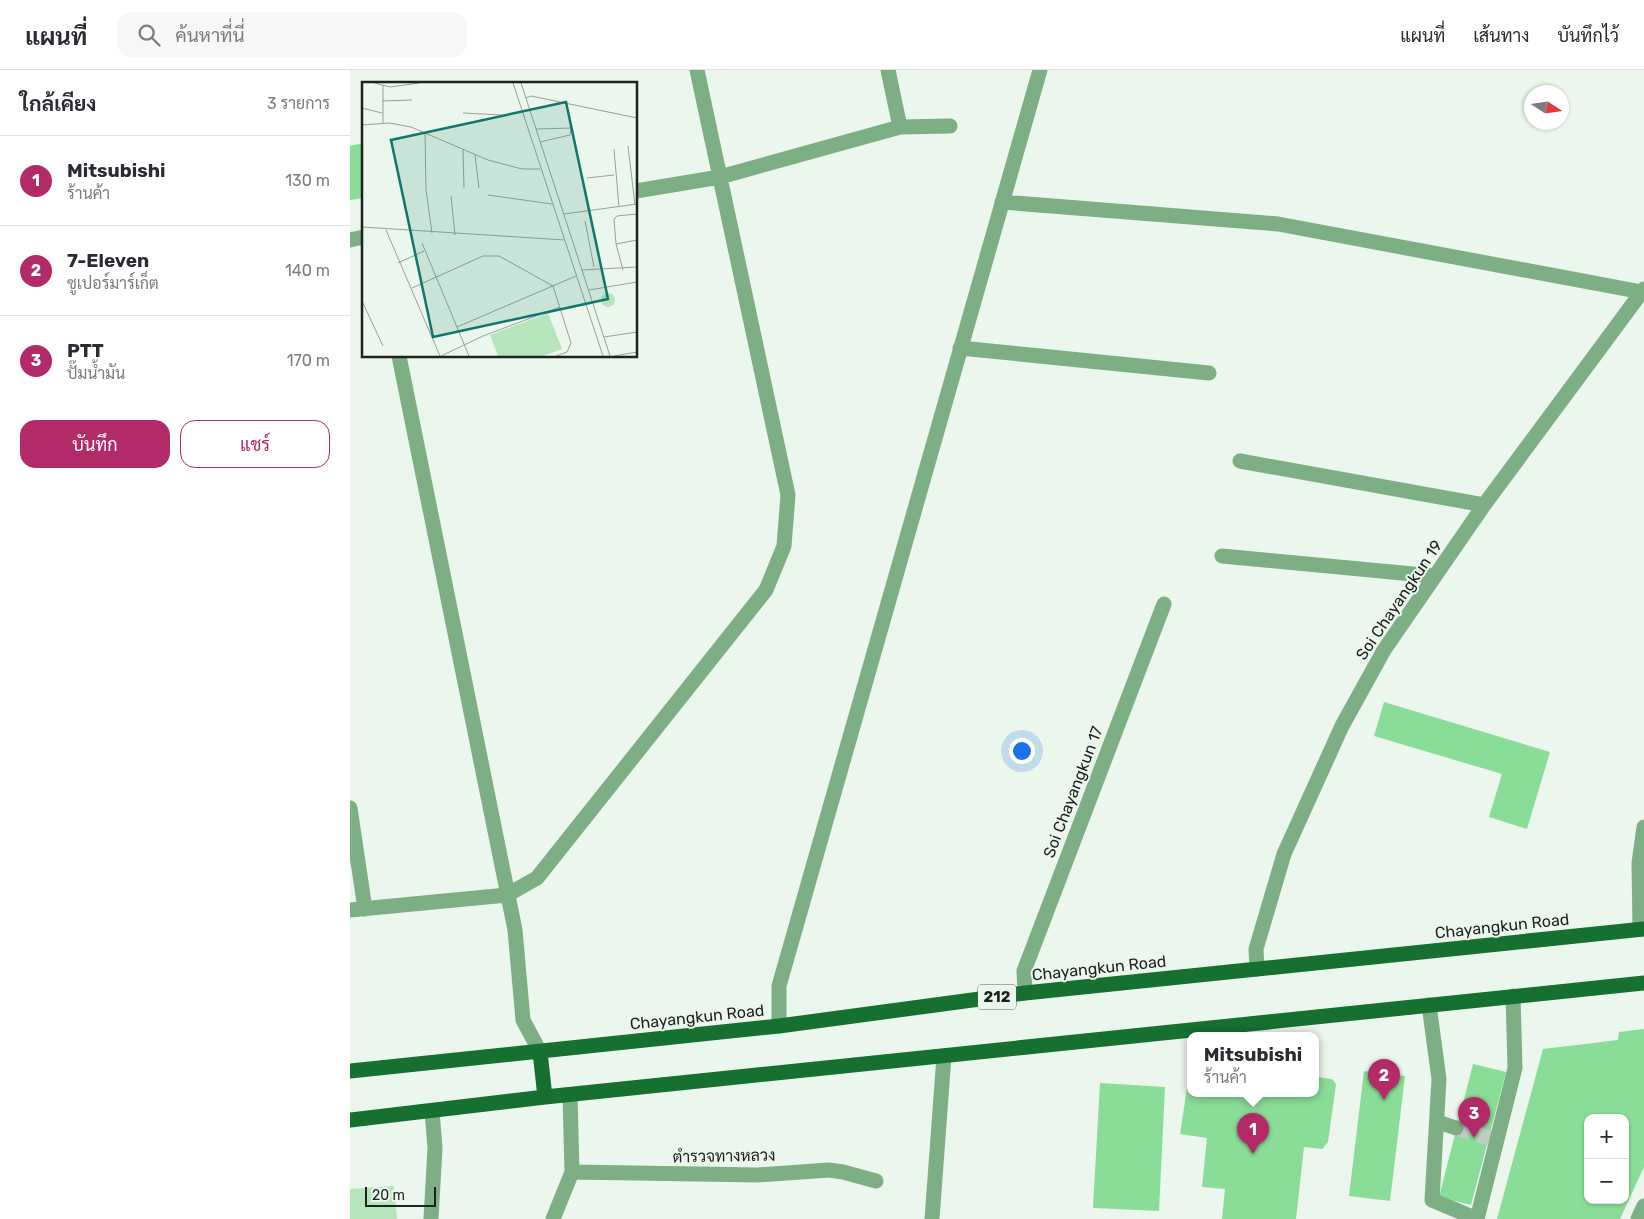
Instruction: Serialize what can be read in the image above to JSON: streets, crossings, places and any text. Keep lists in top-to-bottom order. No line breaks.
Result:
{"streets":{"main road":["Chayangkun Road","212"],"street":["Soi Chayangkun 19","Soi Chayangkun 17","ตำรวจทางหลวง"]},"crossings":[["Soi Chayangkun 19","Chayangkun Road"],["Soi Chayangkun 17","Chayangkun Road"]],"scale_bar":"20 m","north":"right","page":{"header":"แผนที่","search":"ค้นหาที่นี่","nav":["แผนที่","เส้นทาง","บันทึกไว้"],"heading":["ใกล้เคียง","3 รายการ"],"list":[{"mark":"1","name":"Mitsubishi","note":"ร้านค้า","value":"130 m"},{"mark":"2","name":"7-Eleven","note":"ซูเปอร์มาร์เก็ต","value":"140 m"},{"mark":"3","name":"PTT","note":"ปั๊มน้ำมัน","value":"170 m"}],"buttons":["บันทึก","แชร์"],"popup":["Mitsubishi","ร้านค้า"],"pins":["2","3","1"],"map_buttons":["+","−"],"scale":"20 m"}}
